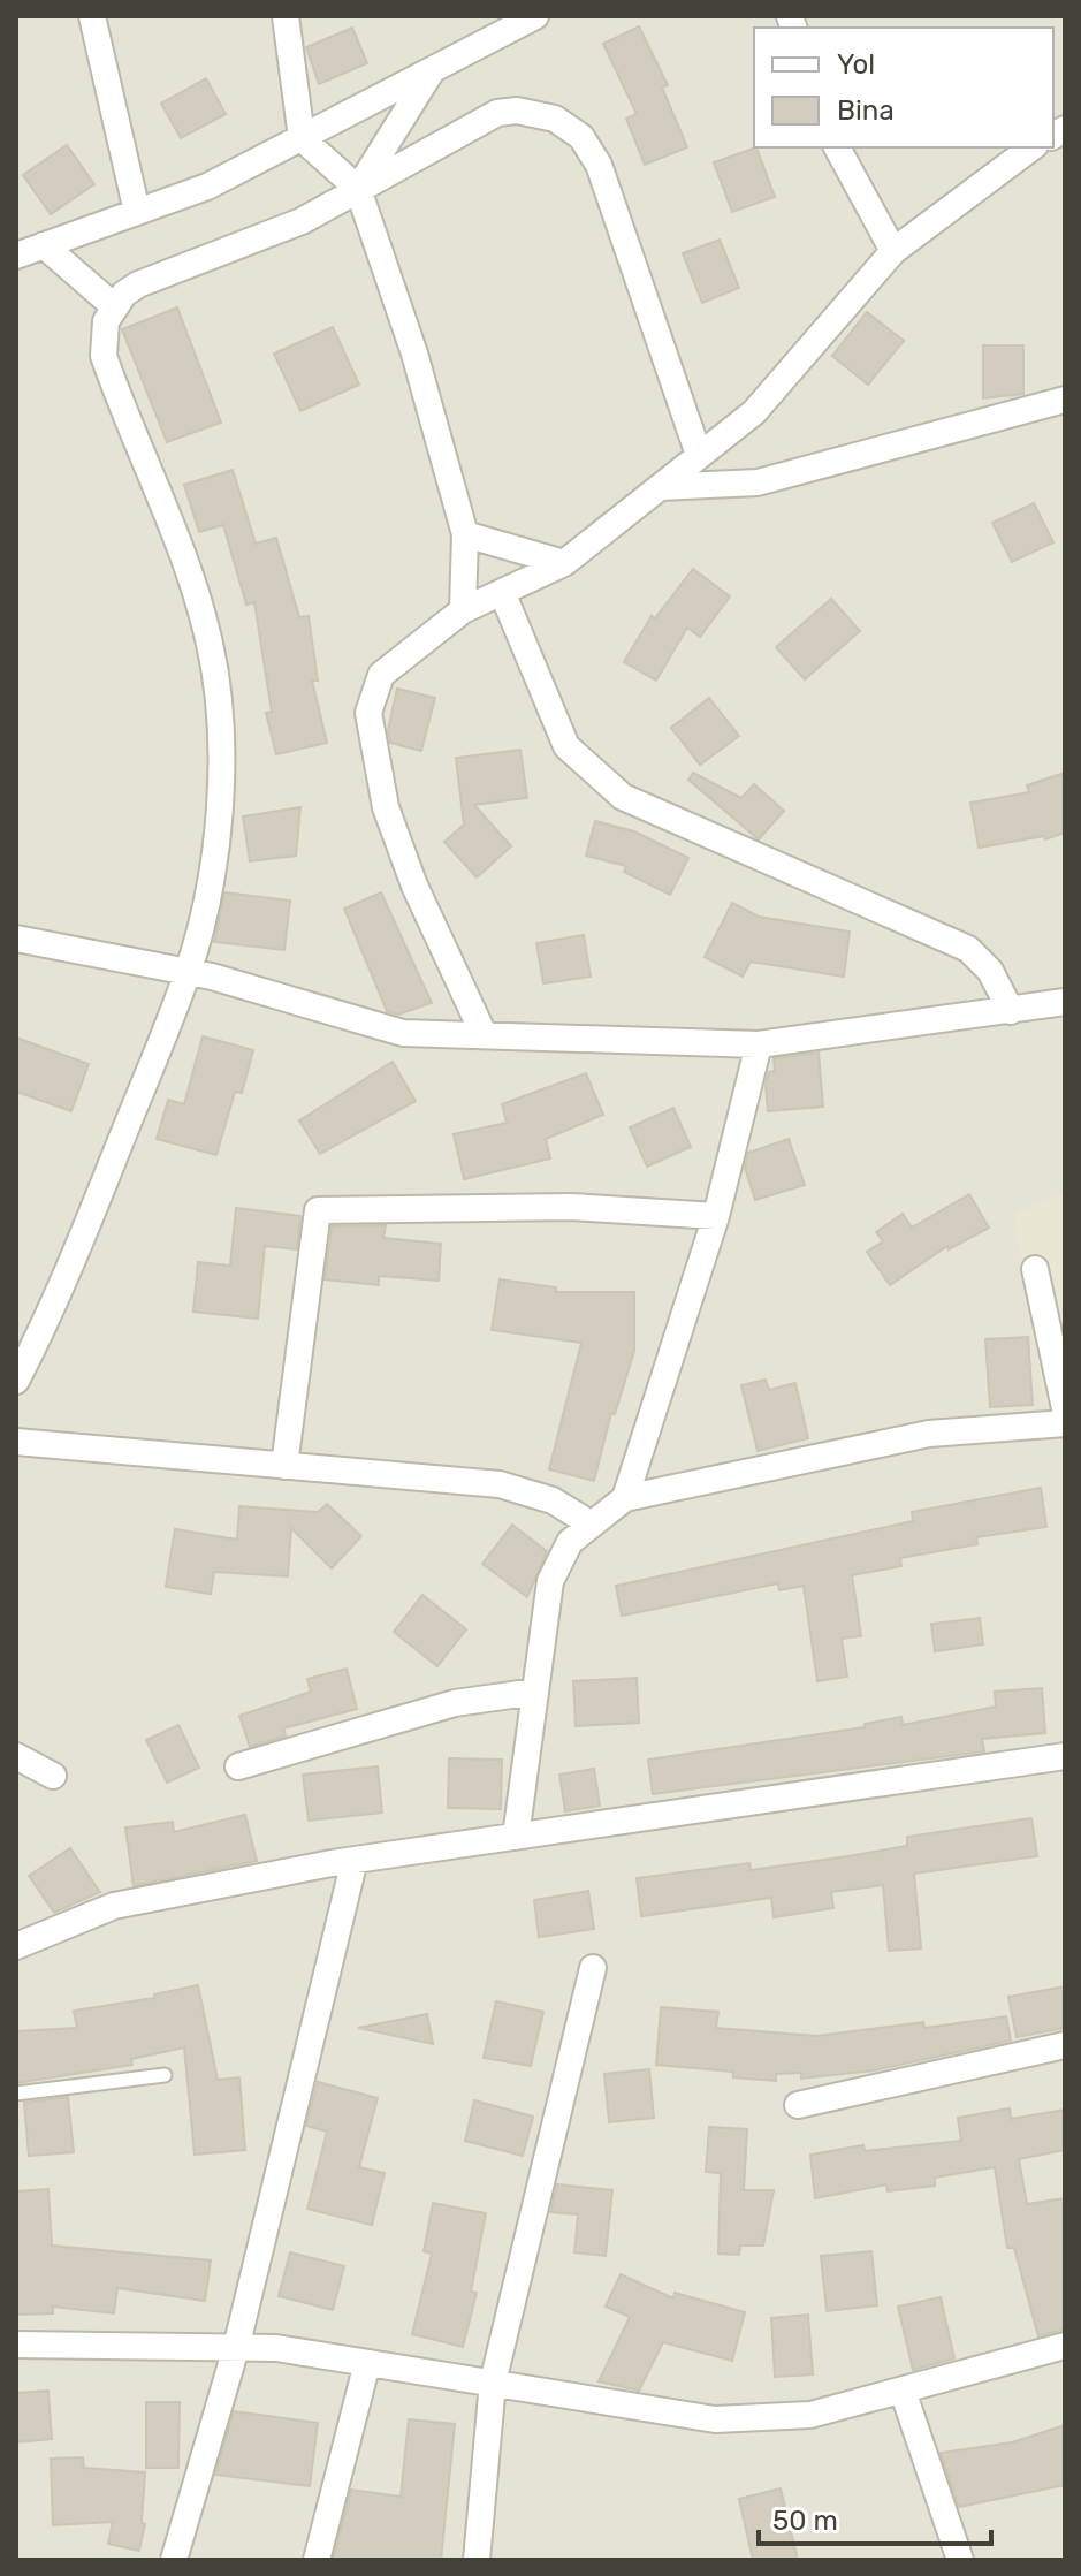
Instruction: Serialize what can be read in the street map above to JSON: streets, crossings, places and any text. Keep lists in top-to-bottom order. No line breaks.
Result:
{"legend":["Yol","Bina"],"scale_bar":"50 m"}
